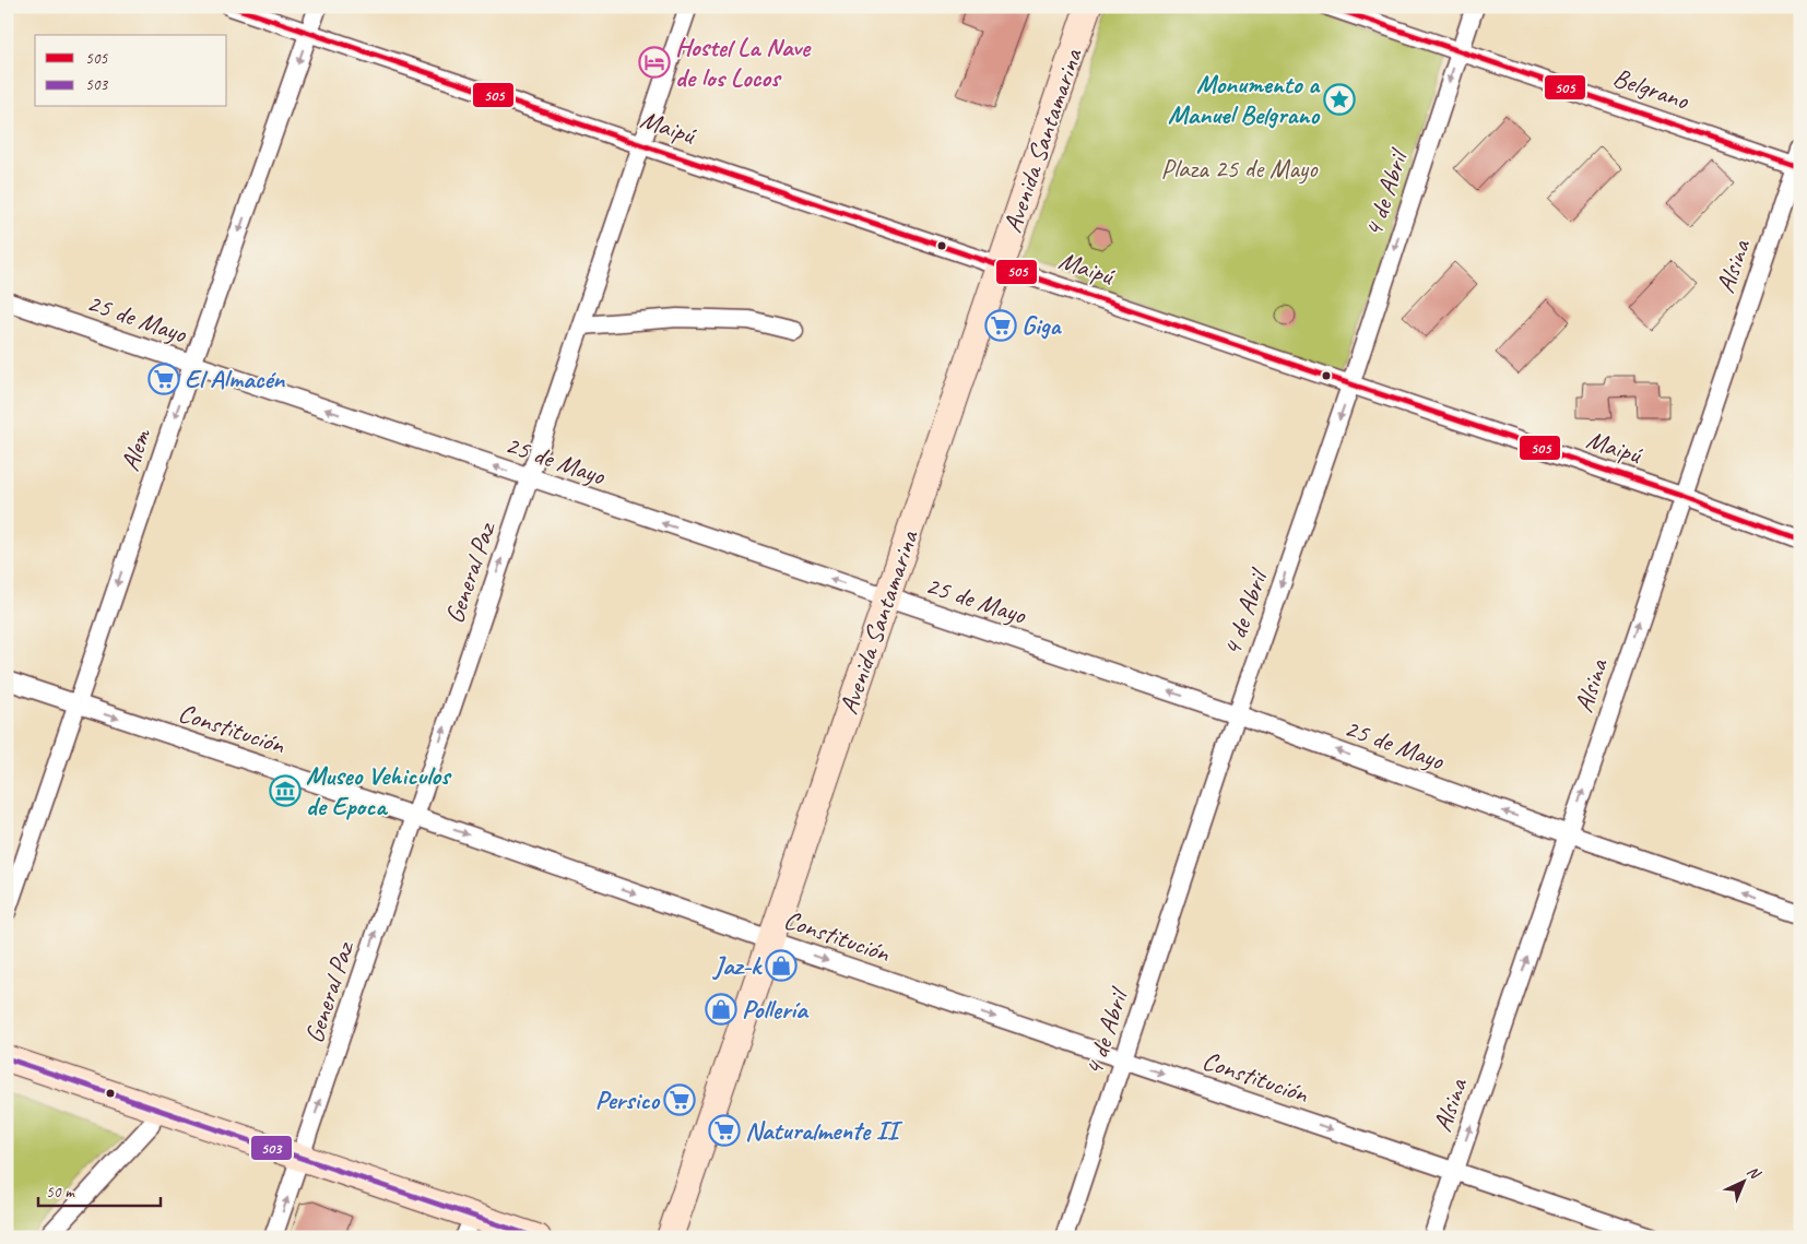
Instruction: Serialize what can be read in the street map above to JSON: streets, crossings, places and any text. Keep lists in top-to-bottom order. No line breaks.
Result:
{"streets":{"main road":["Avenida Santamarina"],"street":["Belgrano","Maipú","4 de Abril","Alsina","25 de Mayo","Alem","General Paz","Constitución"]},"crossings":[["Belgrano","4 de Abril"],["Belgrano","Alsina"],["Maipú","Avenida Santamarina"],["Maipú","4 de Abril"],["Maipú","Alsina"],["Maipú","Alem"],["Maipú","General Paz"],["Avenida Santamarina","25 de Mayo"],["Avenida Santamarina","Constitución"],["4 de Abril","25 de Mayo"],["4 de Abril","Constitución"],["Alsina","25 de Mayo"],["Alsina","Constitución"],["25 de Mayo","Alem"],["25 de Mayo","General Paz"],["Alem","Constitución"],["General Paz","Constitución"]],"one_way":["4 de Abril","Alsina","25 de Mayo","Alem","General Paz","Constitución"],"parks":["Plaza 25 de Mayo"],"places":{"hotel":["Hostel La Nave de los Locos"],"place":["Monumento a Manuel Belgrano"],"supermarket":["Giga","El Almacén","Persico","Naturalmente II"],"museum":["Museo Vehiculos de Epoca"],"shop":["Jaz-k","Pollería"]},"lines":["transit line 505","transit line 503"],"legend":["505","503"],"scale_bar":"50 m","north":"top right"}
